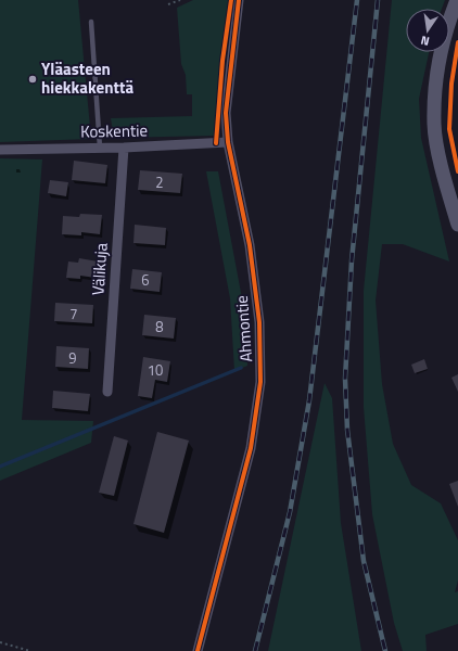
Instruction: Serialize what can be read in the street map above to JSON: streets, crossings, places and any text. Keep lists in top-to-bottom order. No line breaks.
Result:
{"streets":{"street":["Koskentie","Välikuja","Ahmontie"]},"crossings":[["Koskentie","Välikuja"],["Koskentie","Ahmontie"]],"places":["Yläasteen hiekkakenttä"],"house_numbers":["2","6","7","8","9","10"],"north":"bottom"}
